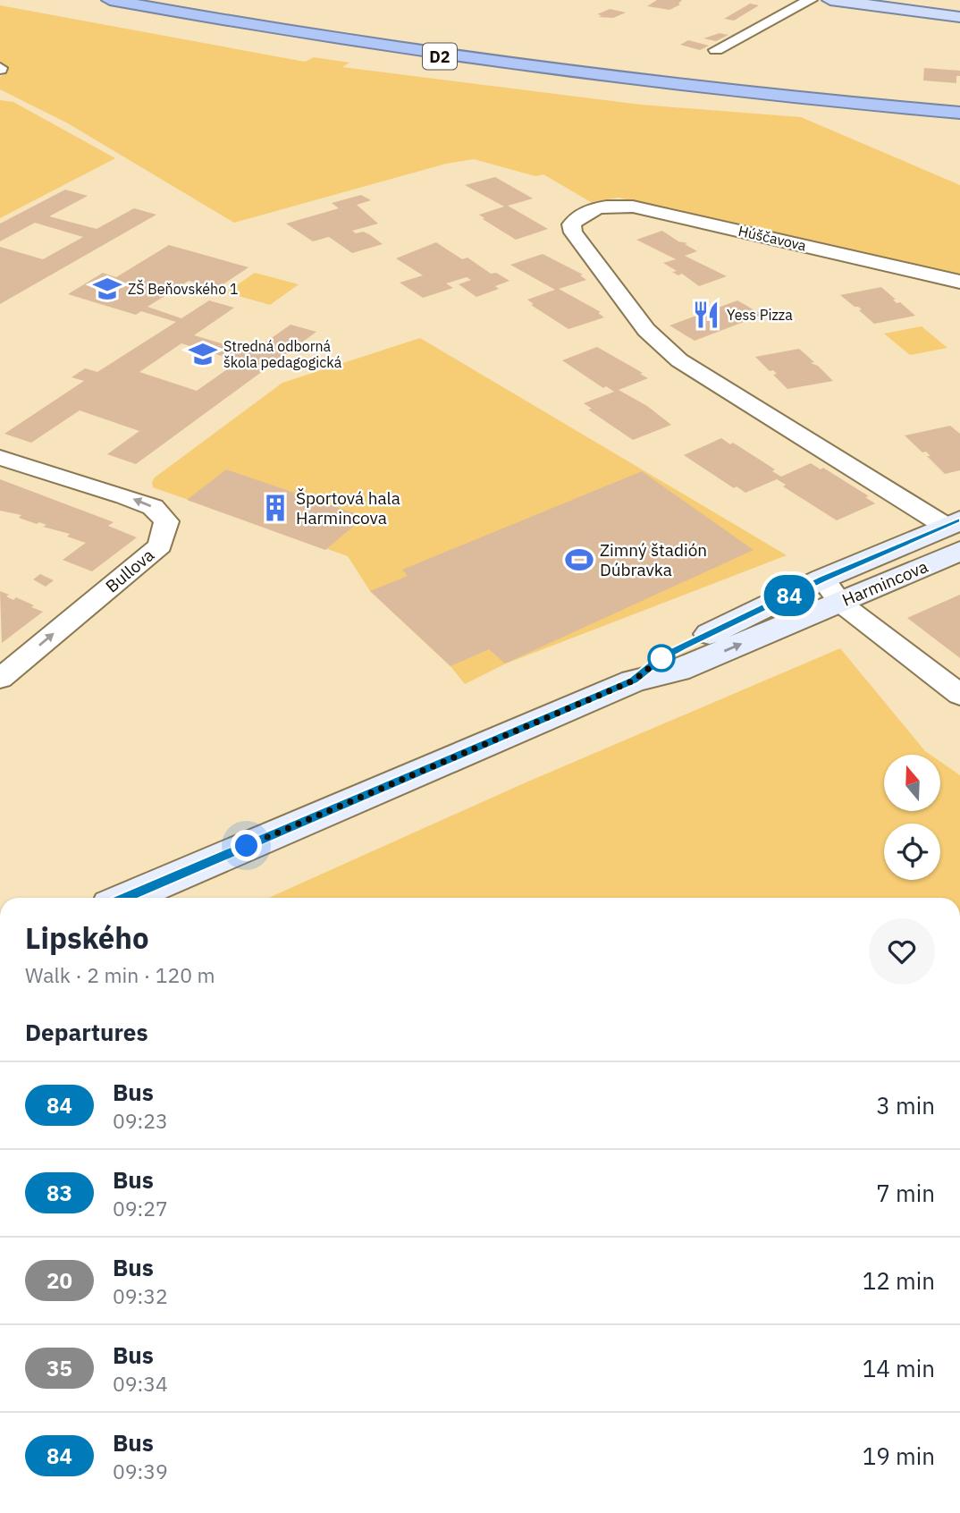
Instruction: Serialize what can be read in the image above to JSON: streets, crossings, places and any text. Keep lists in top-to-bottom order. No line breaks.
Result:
{"streets":{"highway":["D2"],"street":["Húščavova","Bullova","Harmincova"]},"crossings":[["Húščavova","Harmincova"]],"places":{"school or university":["ZŠ Beňovského 1","Stredná odborná škola pedagogická"],"restaurant":["Yess Pizza"],"building":["Športová hala Harmincova"],"sports":["Zimný štadión Dúbravka"]},"lines":["bus line 84"],"north":"top","page":{"on_map":"84","heading":[["Lipského","Walk · 2 min · 120 m"],"Departures"],"list":[{"mark":"84","name":"Bus","note":"09:23","value":"3 min"},{"mark":"83","name":"Bus","note":"09:27","value":"7 min"},{"mark":"20","name":"Bus","note":"09:32","value":"12 min"},{"mark":"35","name":"Bus","note":"09:34","value":"14 min"},{"mark":"84","name":"Bus","note":"09:39","value":"19 min"}]}}
